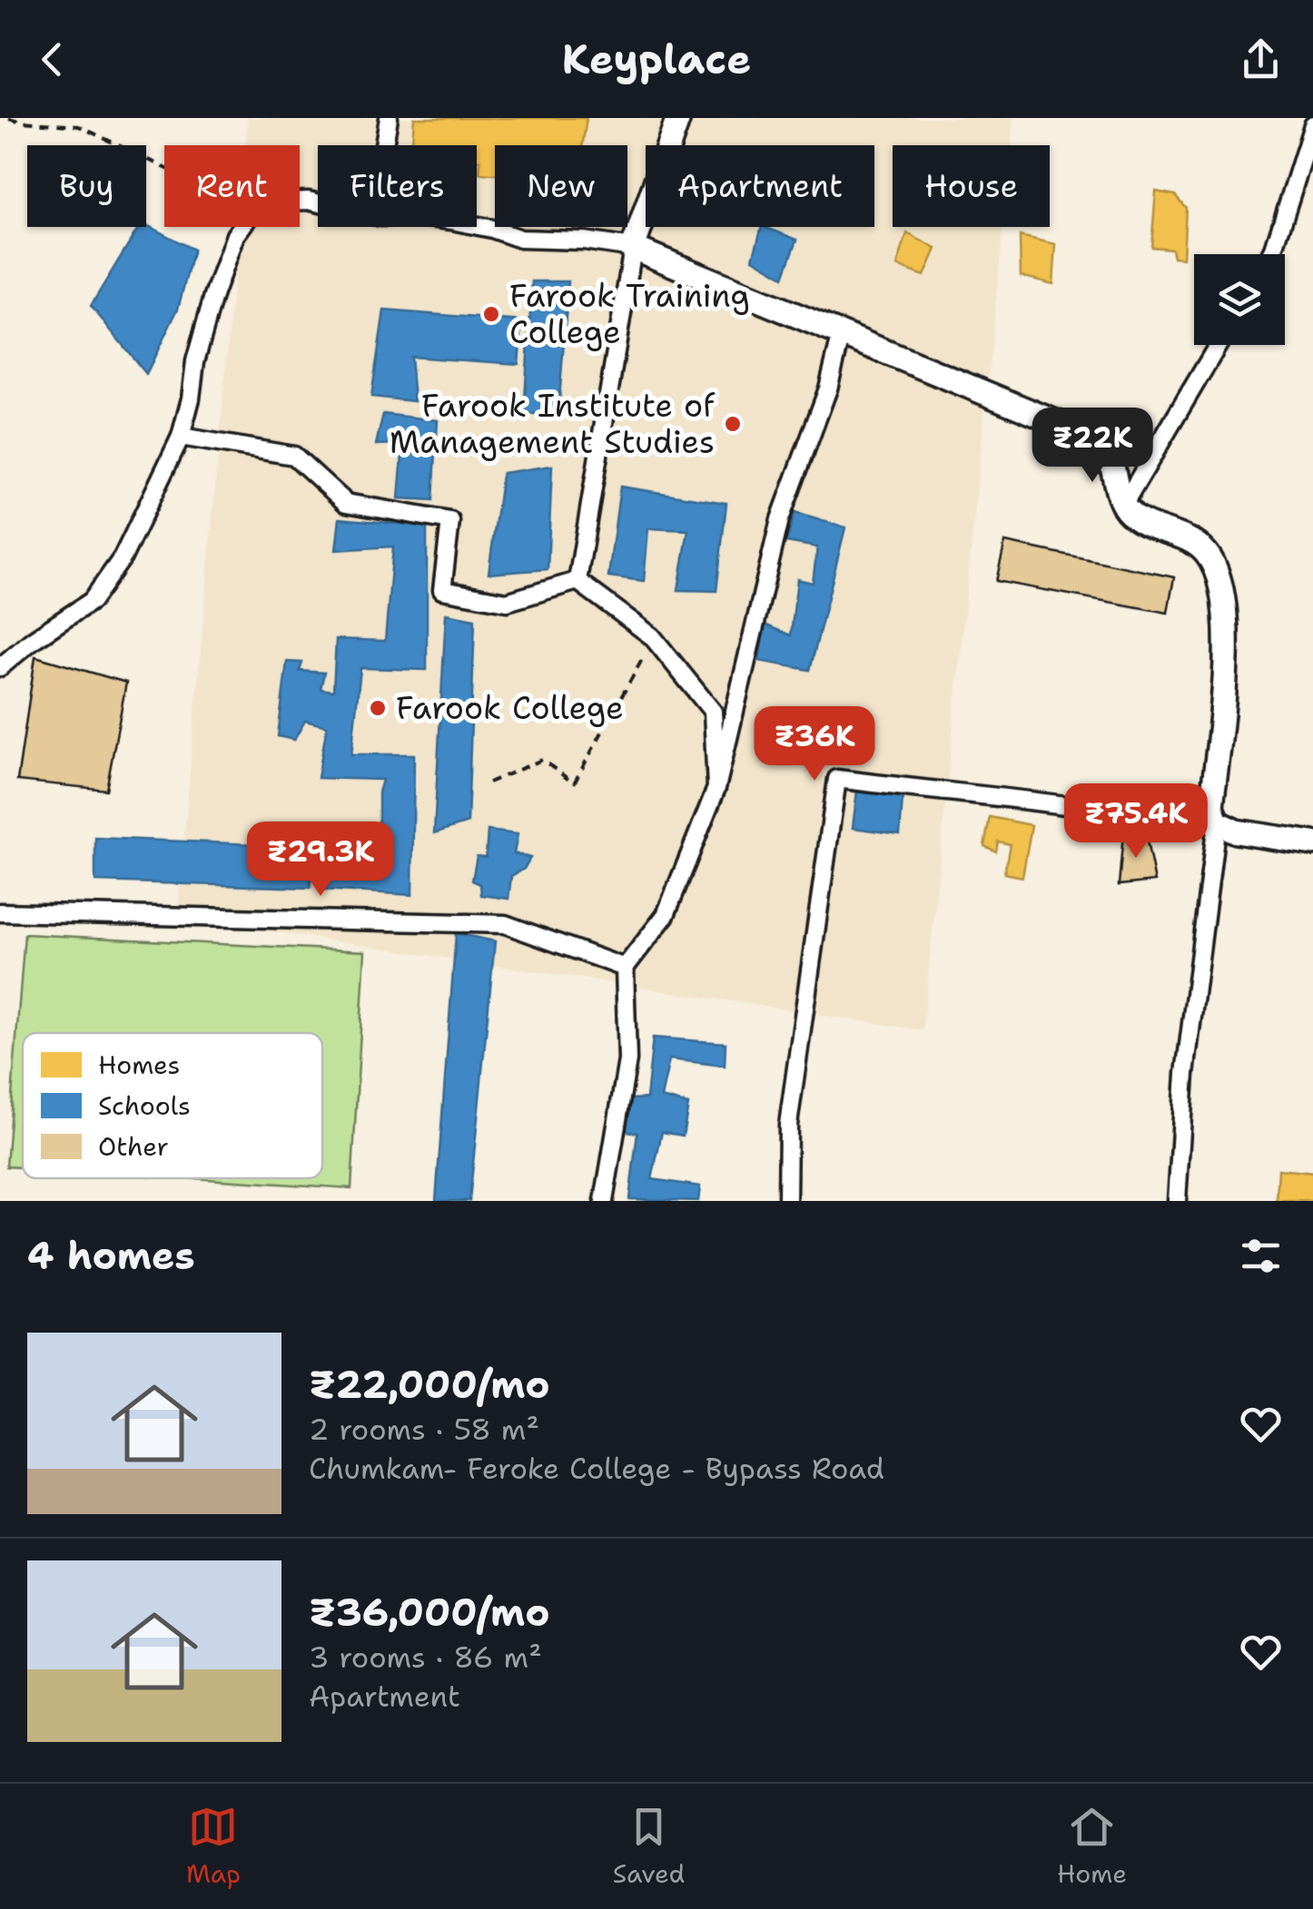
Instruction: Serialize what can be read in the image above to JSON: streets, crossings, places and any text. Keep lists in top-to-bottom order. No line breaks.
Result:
{"places":["Farook Training College","Farook Institute of Management Studies","Farook College"],"legend":["Homes","Schools","Other"],"page":{"header":"Keyplace","chip":["Buy","Rent","Filters","New","Apartment","House"],"price":["₹22K","₹36K","₹75.4K","₹29.3K"],"heading":"4 homes","list":[{"name":"₹22,000/mo","note":"2 rooms · 58 m² · Chumkam- Feroke College - Bypass Road"},{"name":"₹36,000/mo","note":"3 rooms · 86 m² · Apartment"}],"tabs":["Map","Saved","Home"]}}
